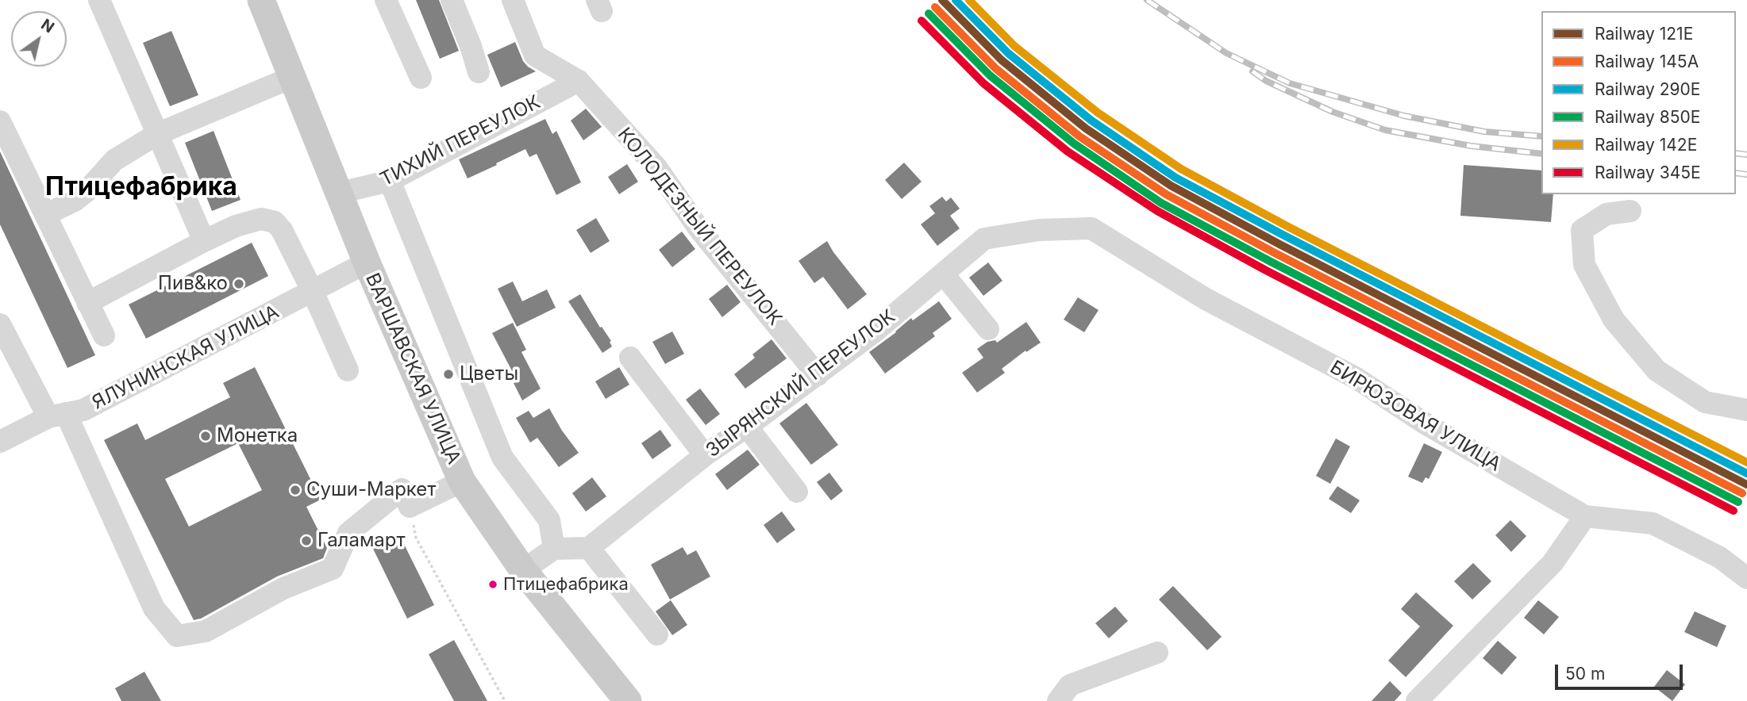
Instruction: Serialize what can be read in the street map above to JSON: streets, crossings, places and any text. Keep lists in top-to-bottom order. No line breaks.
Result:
{"streets":{"main road":["ВАРШАВСКАЯ УЛИЦА"],"street":["ТИХИЙ ПЕРЕУЛОК","КОЛОДЕЗНЫЙ ПЕРЕУЛОК","ЯЛУНИНСКАЯ УЛИЦА","ЗЫРЯНСКИЙ ПЕРЕУЛОК","БИРЮЗОВАЯ УЛИЦА"]},"crossings":[["ТИХИЙ ПЕРЕУЛОК","КОЛОДЕЗНЫЙ ПЕРЕУЛОК"],["ТИХИЙ ПЕРЕУЛОК","ВАРШАВСКАЯ УЛИЦА"],["КОЛОДЕЗНЫЙ ПЕРЕУЛОК","ЗЫРЯНСКИЙ ПЕРЕУЛОК"],["ЯЛУНИНСКАЯ УЛИЦА","ВАРШАВСКАЯ УЛИЦА"],["ЗЫРЯНСКИЙ ПЕРЕУЛОК","БИРЮЗОВАЯ УЛИЦА"]],"districts":["Птицефабрика"],"places":["Пив&ко","Цветы","Монетка","Суши-Маркет","Галамарт","Птицефабрика"],"lines":["rail line 121Е","rail line 290Е","rail line 142Е","rail line 145А","rail line 850Е","rail line 345Е"],"legend":["Railway 121Е","Railway 145А","Railway 290Е","Railway 850Е","Railway 142Е","Railway 345Е"],"scale_bar":"50 m","north":"top right"}
